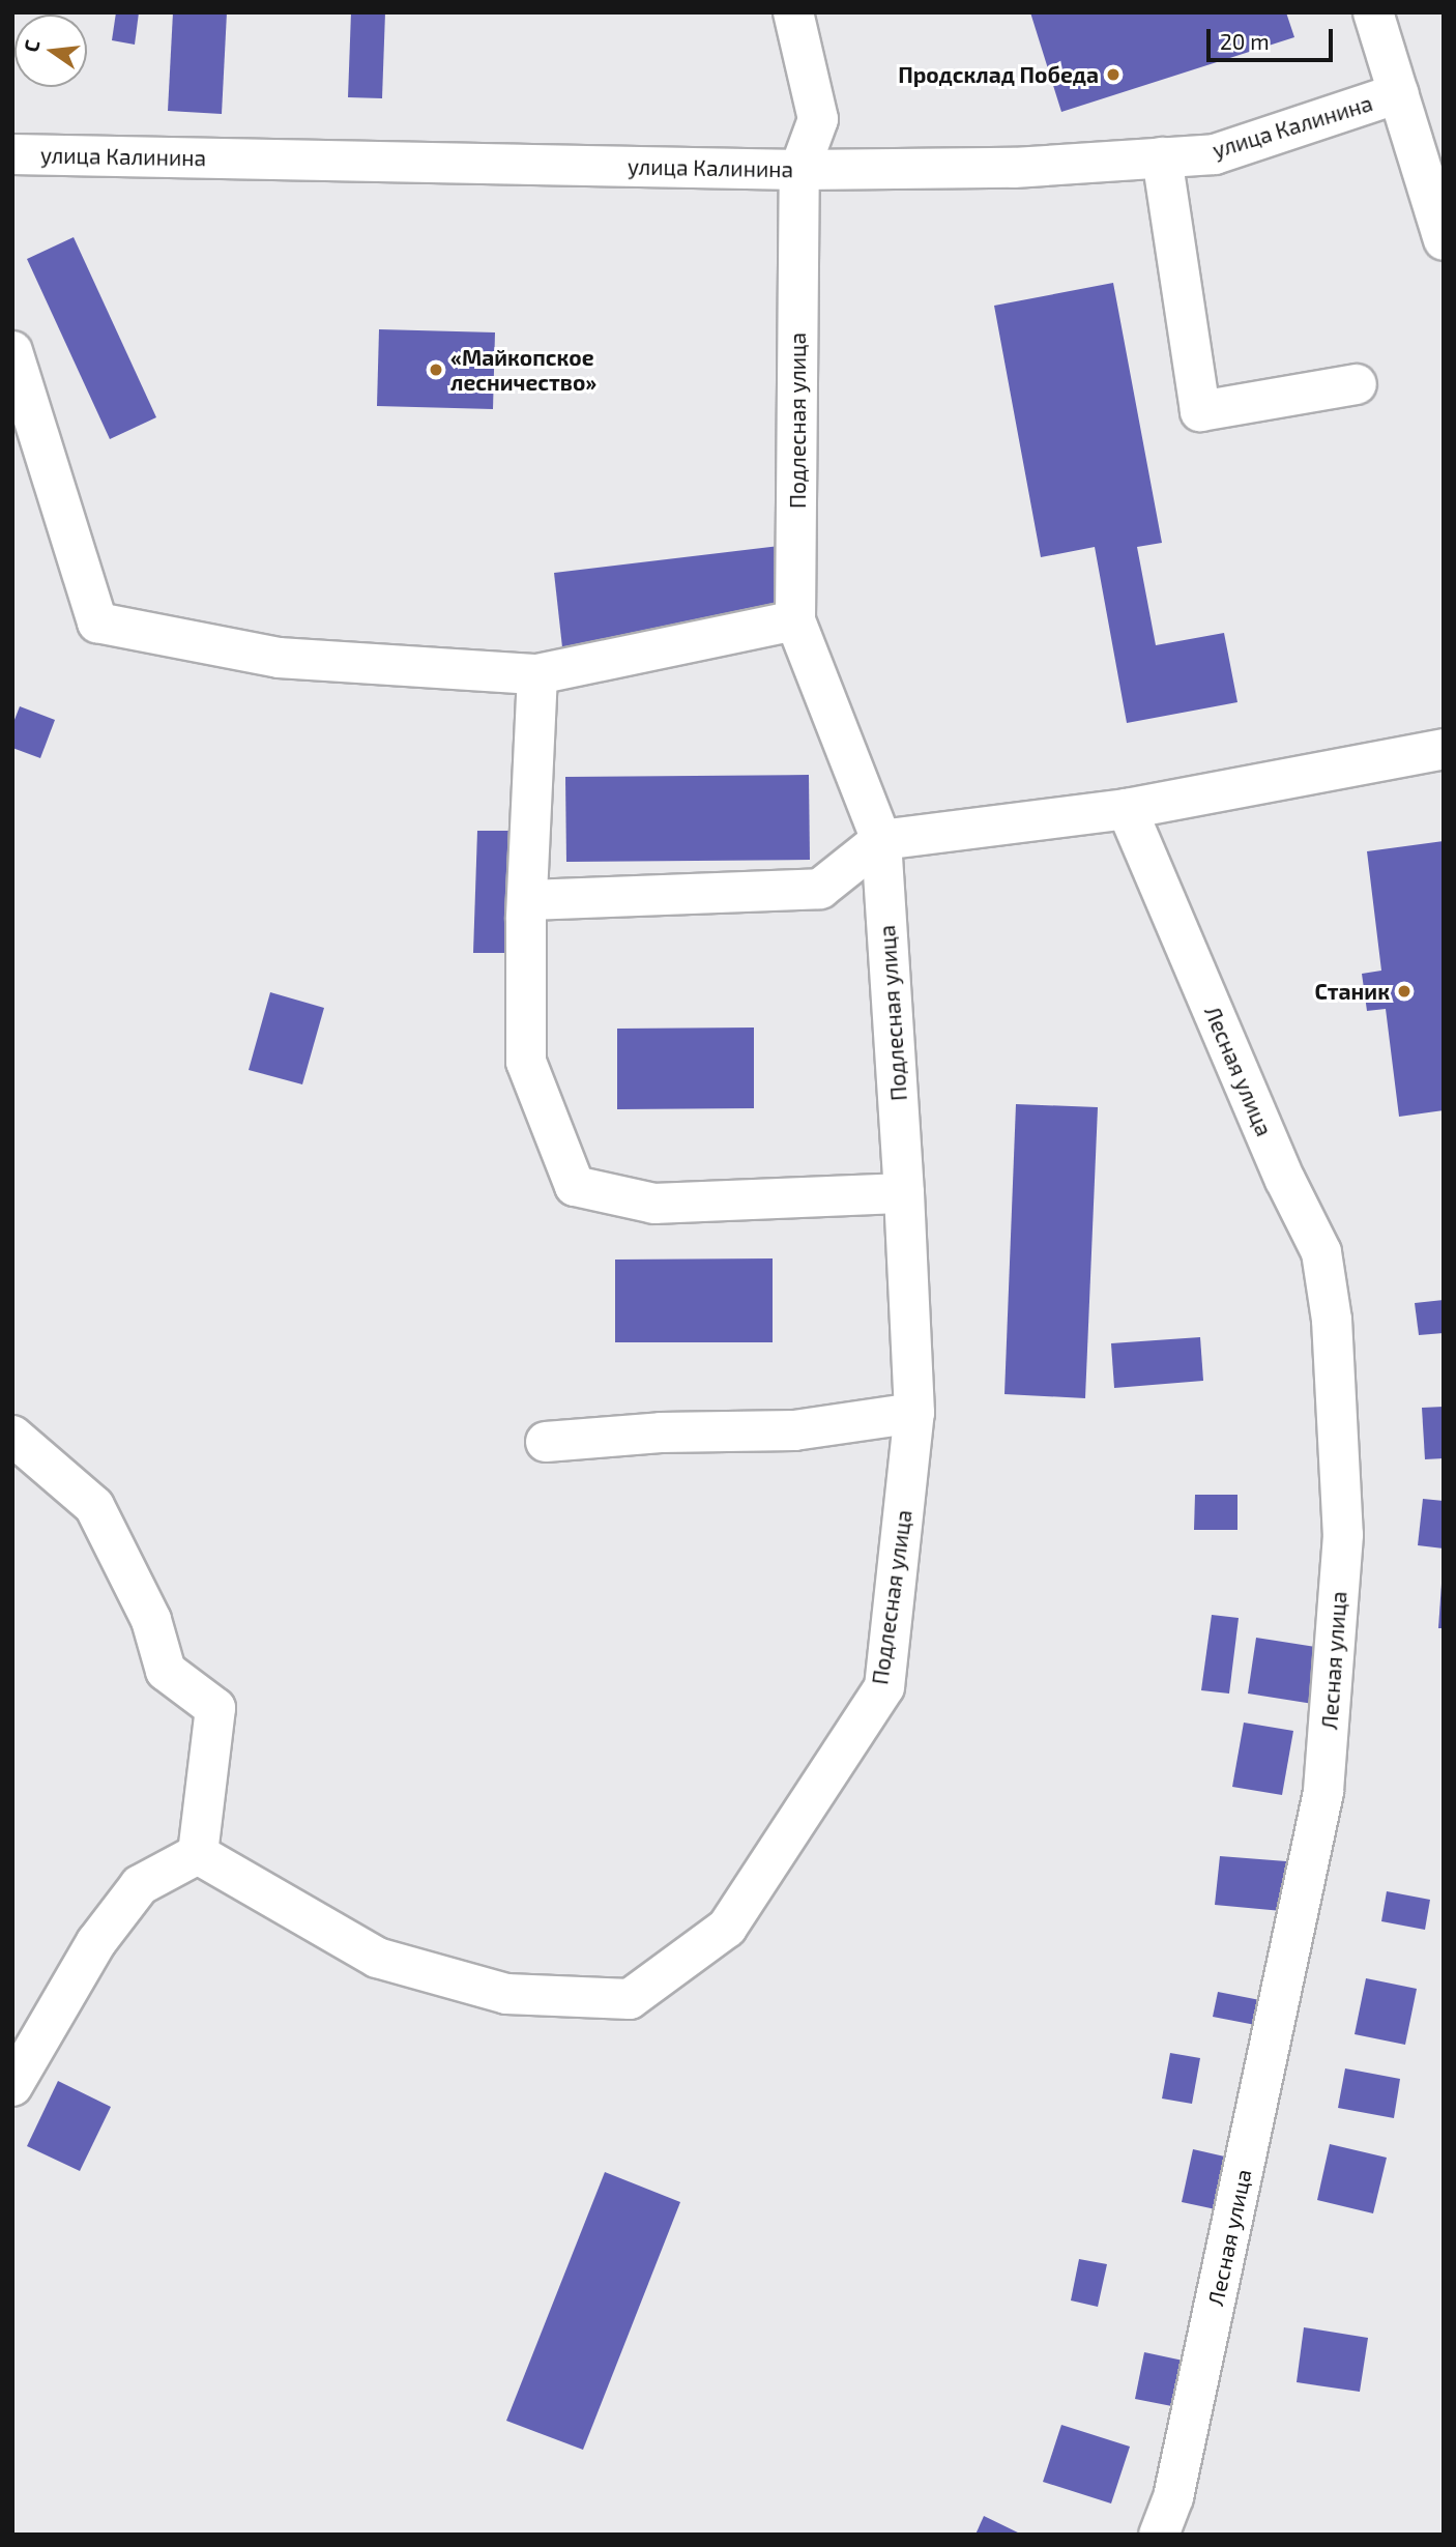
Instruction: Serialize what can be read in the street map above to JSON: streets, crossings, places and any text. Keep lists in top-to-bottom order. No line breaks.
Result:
{"streets":{"street":["улица Калинина","Подлесная улица","Лесная улица"]},"crossings":[["улица Калинина","Подлесная улица"]],"places":["Продсклад Победа","«Майкопское лесничество»","Станик"],"scale_bar":"20 m","north":"left"}
